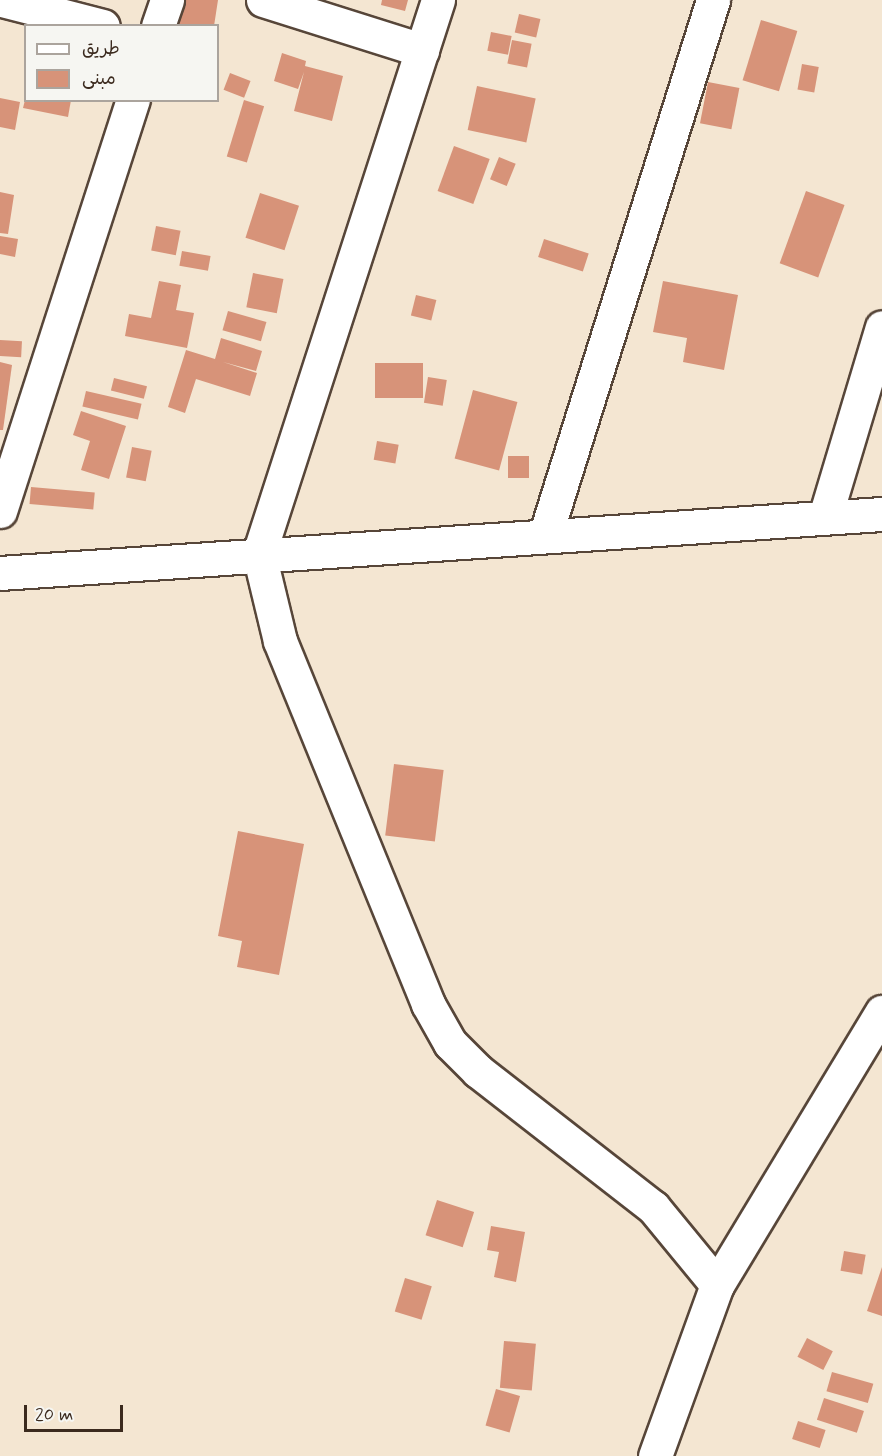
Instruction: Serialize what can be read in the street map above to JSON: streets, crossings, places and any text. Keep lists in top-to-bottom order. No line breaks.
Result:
{"legend":["طريق","مبنى"],"scale_bar":"20 m"}
